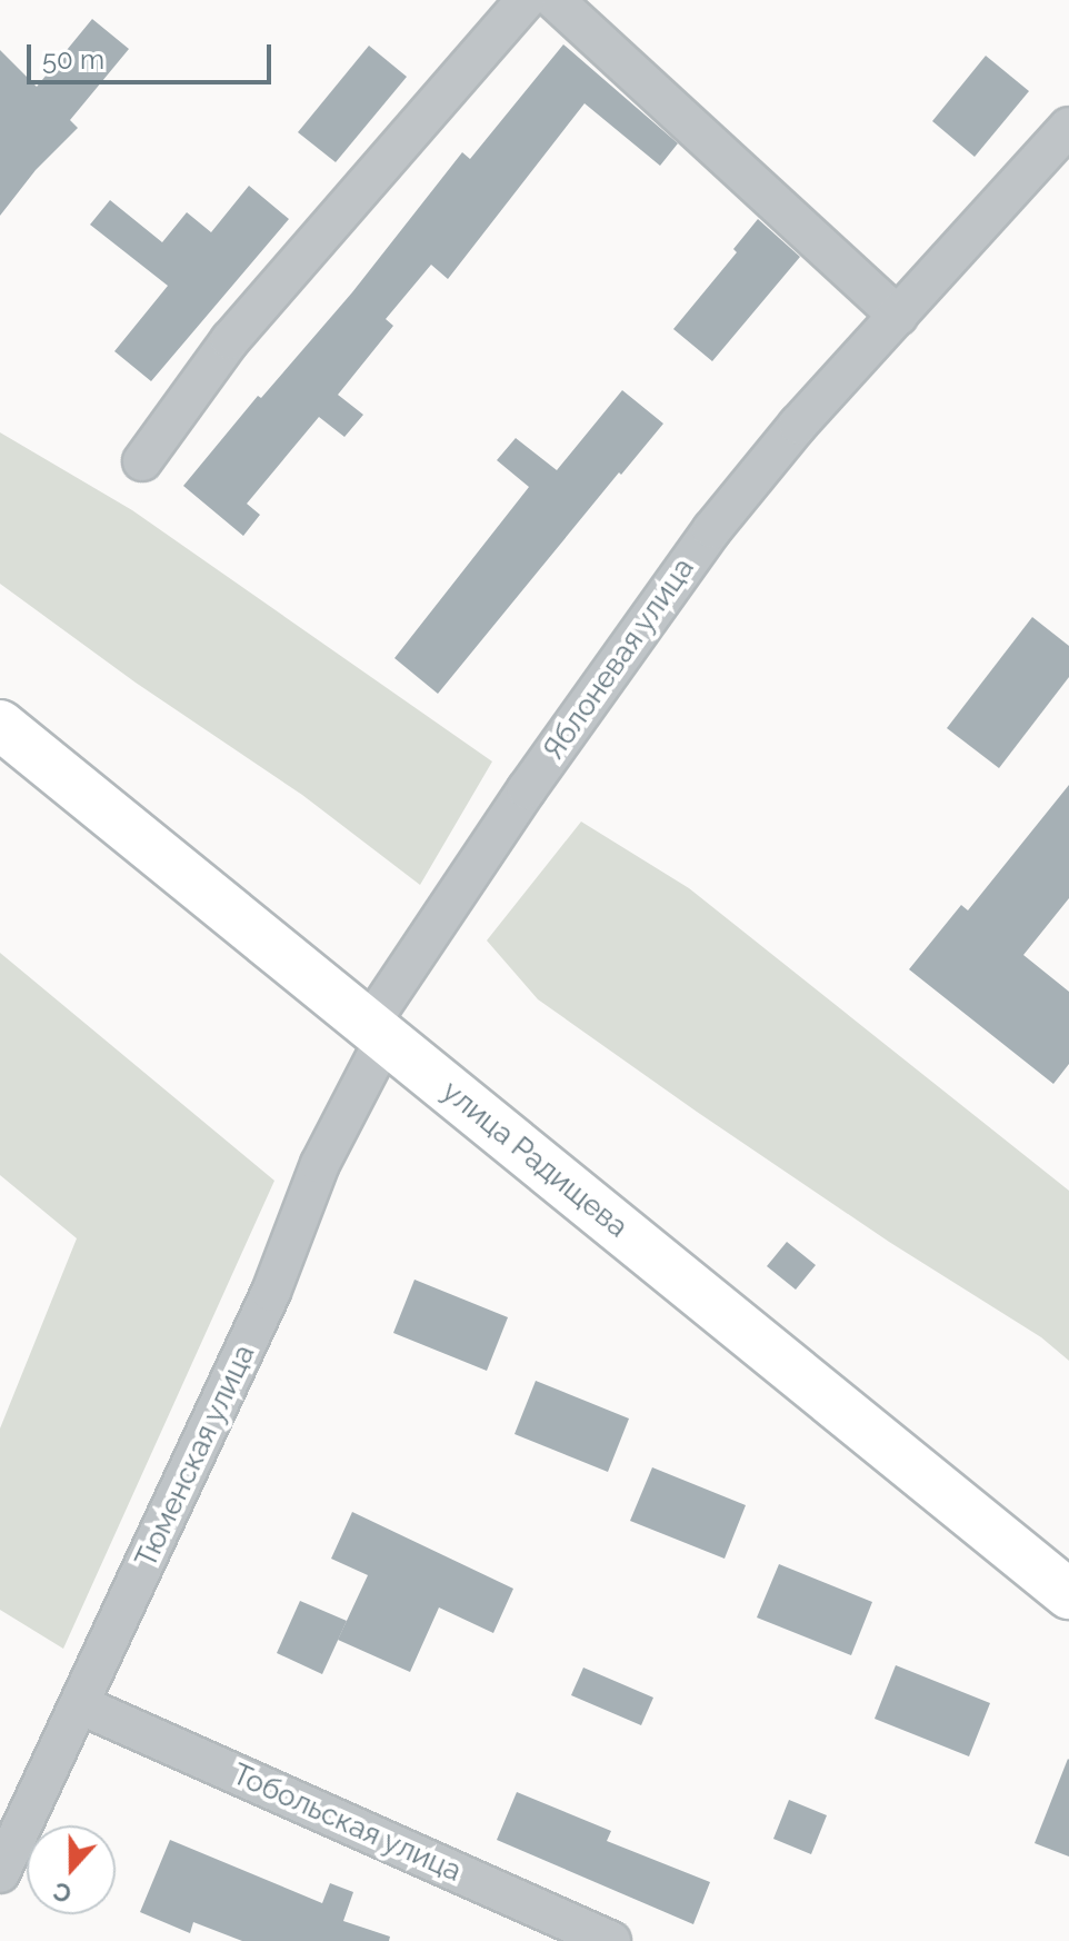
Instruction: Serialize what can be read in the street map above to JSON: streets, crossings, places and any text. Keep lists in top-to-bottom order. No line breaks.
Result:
{"streets":{"main road":["улица Радищева"],"street":["Яблоневая улица","Тюменская улица","Тобольская улица"]},"crossings":[["Яблоневая улица","улица Радищева"],["Яблоневая улица","Тюменская улица"],["улица Радищева","Тюменская улица"],["Тюменская улица","Тобольская улица"]],"scale_bar":"50 m","north":"bottom"}
